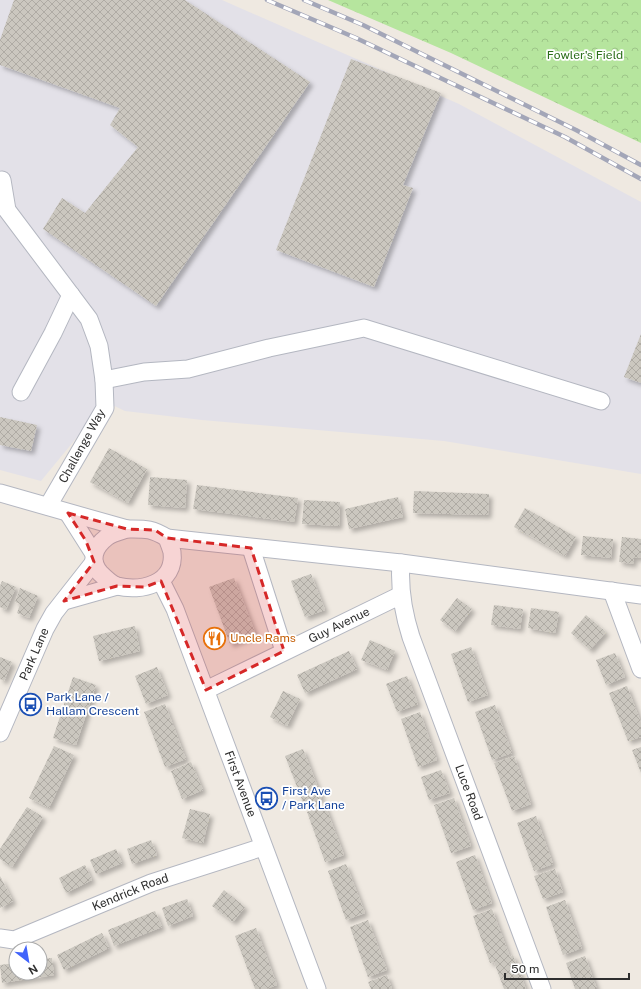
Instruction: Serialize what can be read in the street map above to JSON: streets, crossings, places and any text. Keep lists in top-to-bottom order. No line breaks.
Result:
{"streets":{"street":["Challenge Way","Guy Avenue","Park Lane","First Avenue","Luce Road","Kendrick Road"]},"crossings":[["Guy Avenue","First Avenue"],["Guy Avenue","Luce Road"],["Park Lane","First Avenue"],["First Avenue","Kendrick Road"]],"parks":["Fowler's Field"],"places":{"restaurant":["Uncle Rams"],"bus stop":["Park Lane / Hallam Crescent","First Ave / Park Lane"]},"scale_bar":"50 m","north":"bottom right"}
